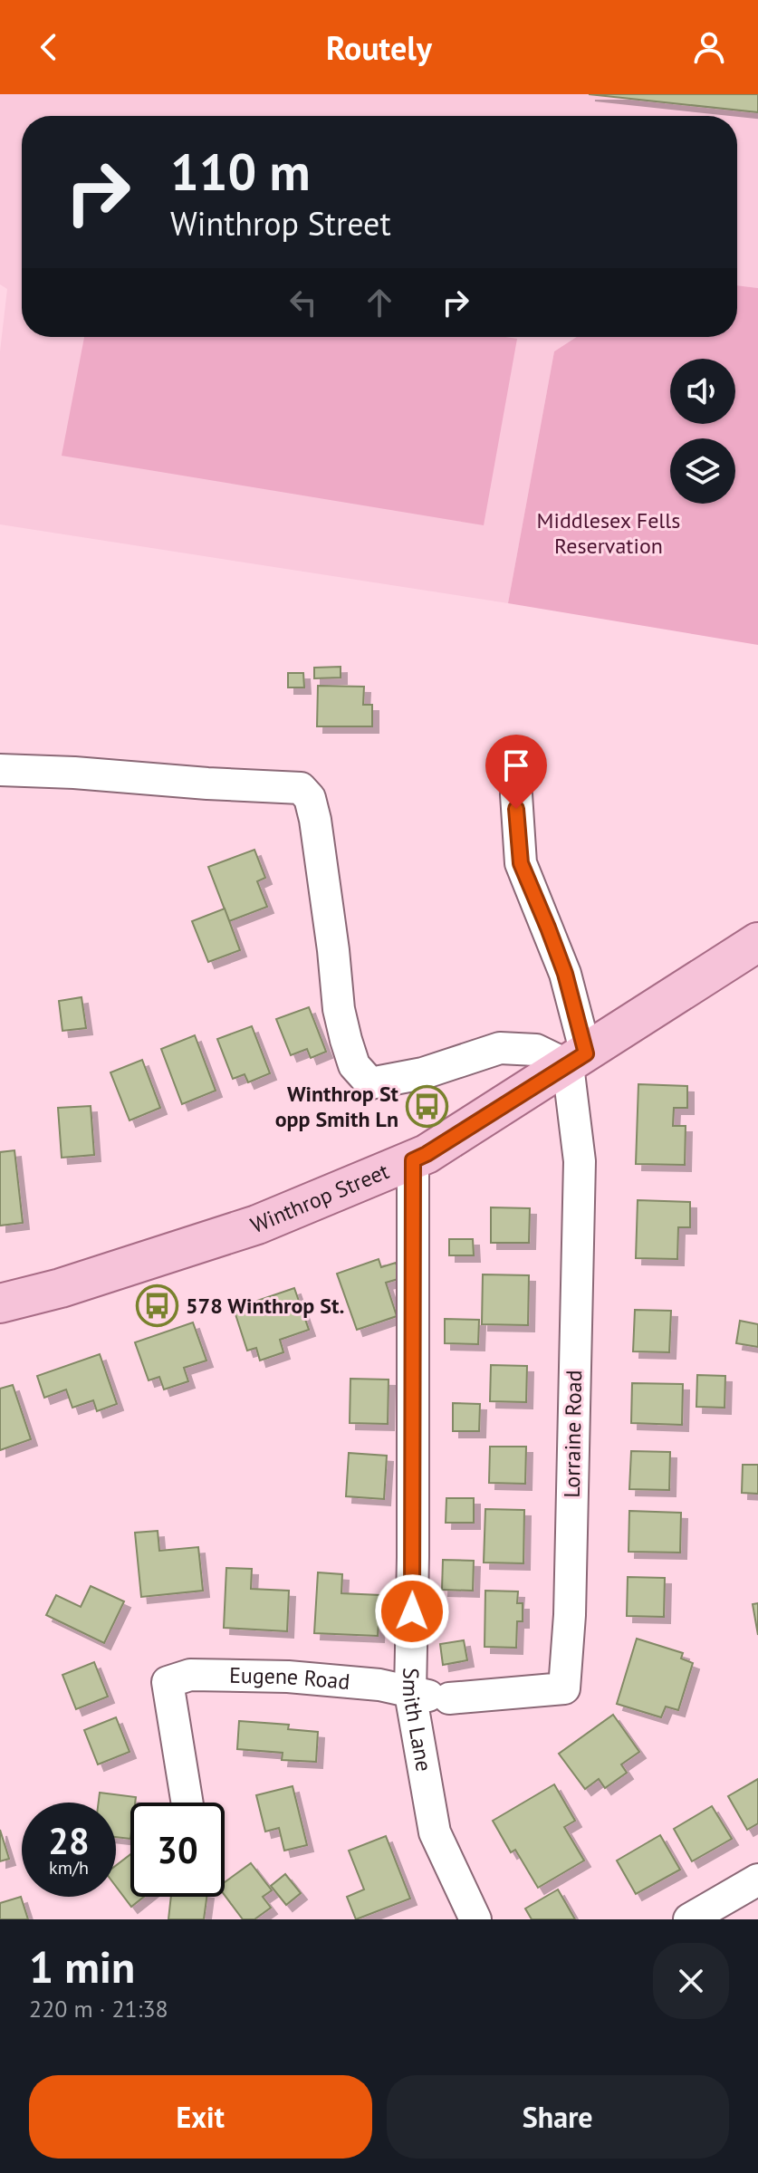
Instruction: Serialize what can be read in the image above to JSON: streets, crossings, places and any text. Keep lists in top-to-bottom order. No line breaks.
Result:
{"streets":{"main road":["Winthrop Street"],"street":["Lorraine Road","Eugene Road","Smith Lane"]},"crossings":[["Winthrop Street","Lorraine Road"],["Winthrop Street","Smith Lane"],["Lorraine Road","Eugene Road"],["Lorraine Road","Smith Lane"],["Eugene Road","Smith Lane"]],"parks":["Middlesex Fells Reservation"],"places":{"bus stop":["Winthrop St opp Smith Ln","578 Winthrop St."]},"page":{"header":"Routely","turn":["110 m","Winthrop Street"],"speed":"28 km/h","limit":"30","heading":["1 min","220 m · 21:38"],"buttons":["Exit","Share"]}}
